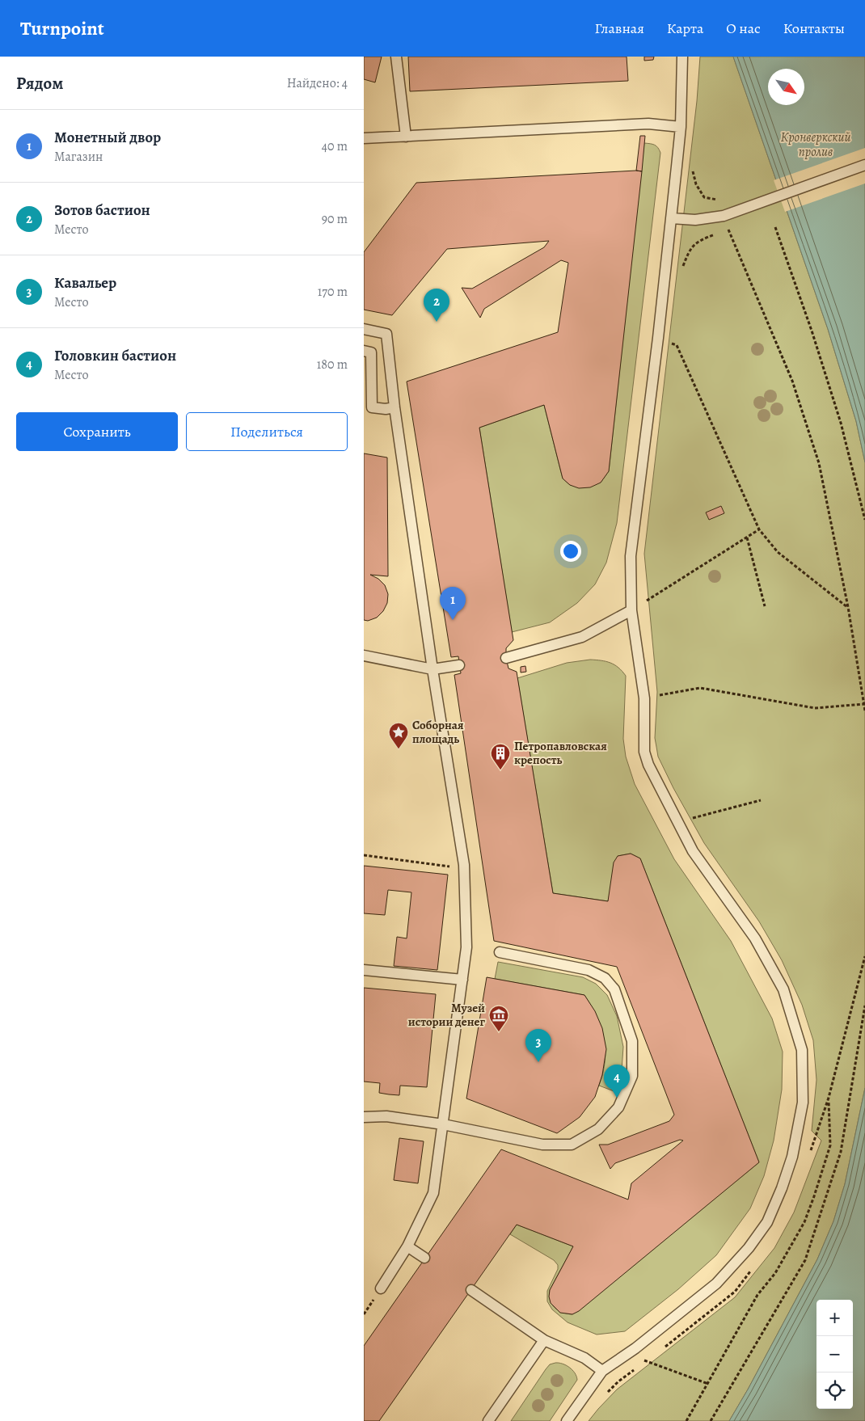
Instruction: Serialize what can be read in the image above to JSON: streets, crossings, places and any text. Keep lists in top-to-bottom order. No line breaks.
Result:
{"water":["Кронверкский пролив"],"places":{"place":["Соборная площадь"],"building":["Петропавловская крепость"],"museum":["Музей истории денег"]},"north":"bottom right","page":{"header":"Turnpoint","nav":["Главная","Карта","О нас","Контакты"],"heading":["Рядом","Найдено: 4"],"list":[{"mark":"1","name":"Монетный двор","note":"Магазин","value":"40 m"},{"mark":"2","name":"Зотов бастион","note":"Место","value":"90 m"},{"mark":"3","name":"Кавальер","note":"Место","value":"170 m"},{"mark":"4","name":"Головкин бастион","note":"Место","value":"180 m"}],"pins":["2","1","3","4"],"buttons":["Сохранить","Поделиться"],"map_buttons":["+","−"]}}
